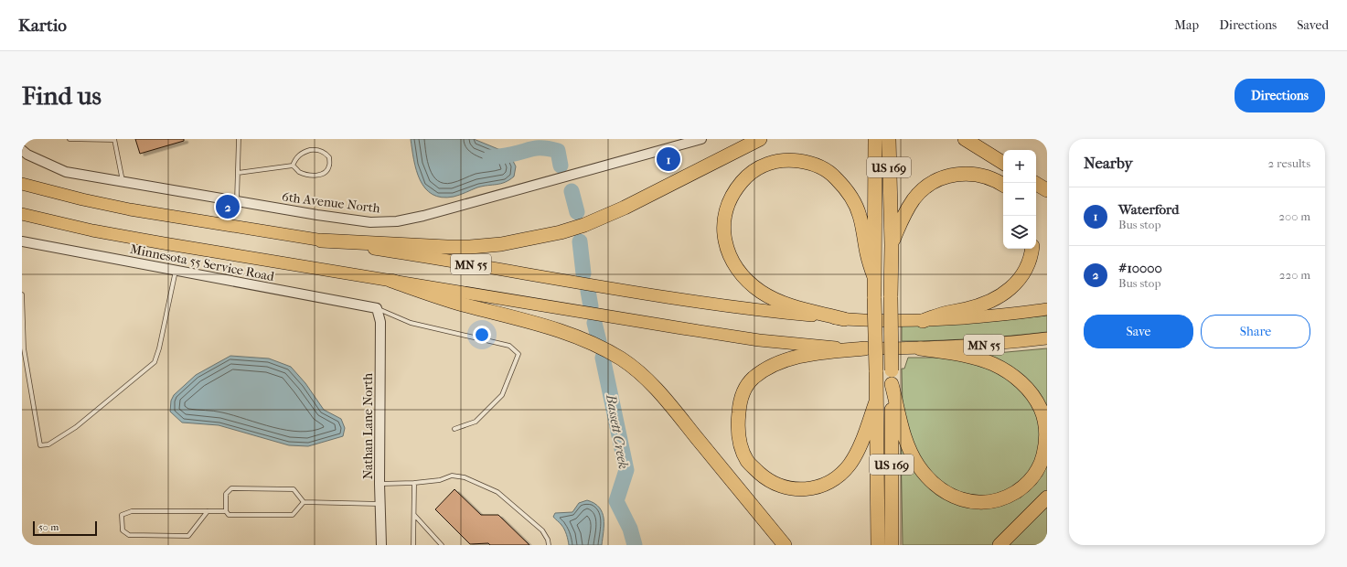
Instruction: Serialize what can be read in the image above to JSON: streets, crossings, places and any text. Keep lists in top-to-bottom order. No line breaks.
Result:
{"streets":{"highway":["US 169","MN 55"],"street":["6th Avenue North","Minnesota 55 Service Road","Nathan Lane North"]},"crossings":[["Minnesota 55 Service Road","Nathan Lane North"]],"water":["Bassett Creek"],"scale_bar":"50 m","page":{"header":"Kartio","nav":["Map","Directions","Saved"],"buttons":["Directions",["Save","Share"]],"title":"Find us","heading":["Nearby","2 results"],"pins":["1","2"],"map_buttons":["+","−"],"list":[{"mark":"1","name":"Waterford","note":"Bus stop","value":"200 m"},{"mark":"2","name":"#10000","note":"Bus stop","value":"220 m"}],"scale":"50 m"}}
